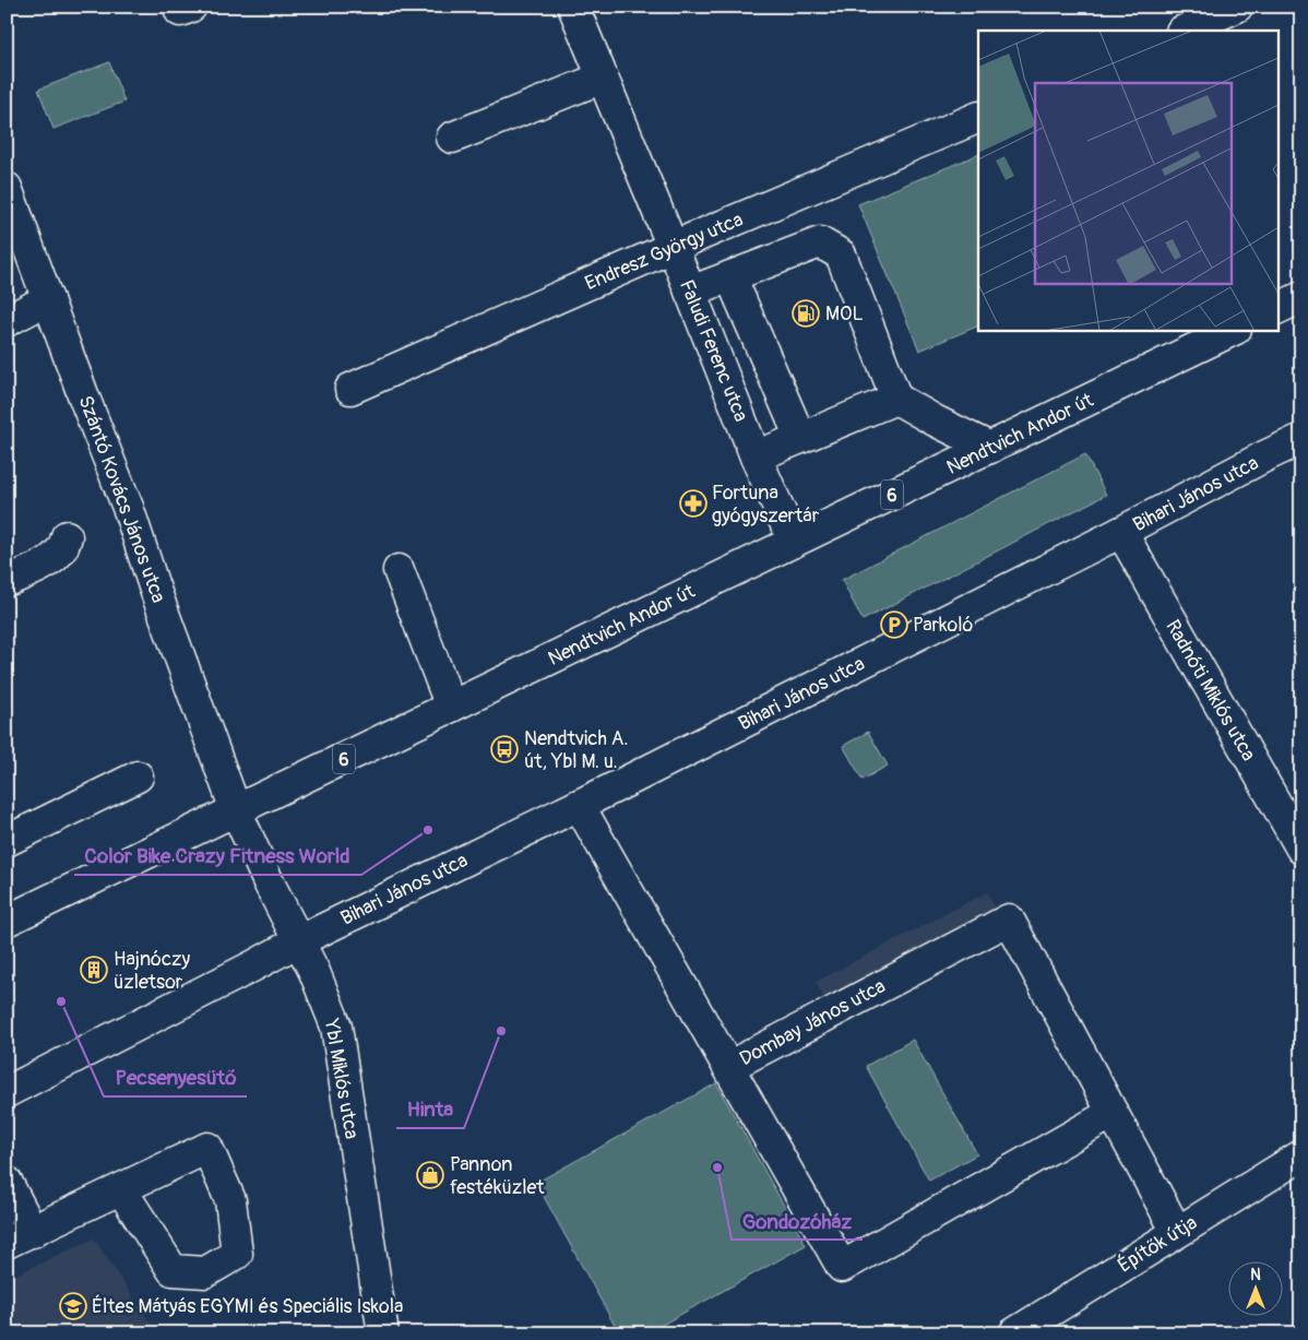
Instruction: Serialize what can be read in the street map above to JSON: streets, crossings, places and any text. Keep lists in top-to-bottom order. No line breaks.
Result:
{"streets":{"street":["Endresz György utca","Faludi Ferenc utca","Nendtvich Andor út","Bihari János utca","6","Szántó Kovács János utca","Radnóti Miklós utca","Dombay János utca","Ybl Miklós utca","Építők útja"]},"crossings":[["Endresz György utca","Faludi Ferenc utca"],["Faludi Ferenc utca","Nendtvich Andor út"],["Nendtvich Andor út","Szántó Kovács János utca"],["Nendtvich Andor út","Ybl Miklós utca"],["Bihari János utca","Radnóti Miklós utca"],["Bihari János utca","Ybl Miklós utca"],["Szántó Kovács János utca","Ybl Miklós utca"],["Dombay János utca","Építők útja"]],"places":{"fuel station":["MOL"],"pharmacy":["Fortuna gyógyszertár"],"parking":["Parkoló"],"bus stop":["Nendtvich A. út, Ybl M. u."],"other":["Color Bike Crazy Fitness World","Pecsenyesütő","Hinta","Gondozóház"],"building":["Hajnóczy üzletsor"],"shop":["Pannon festéküzlet"],"school or university":["Éltes Mátyás EGYMI és Speciális Iskola"]},"north":"top"}
